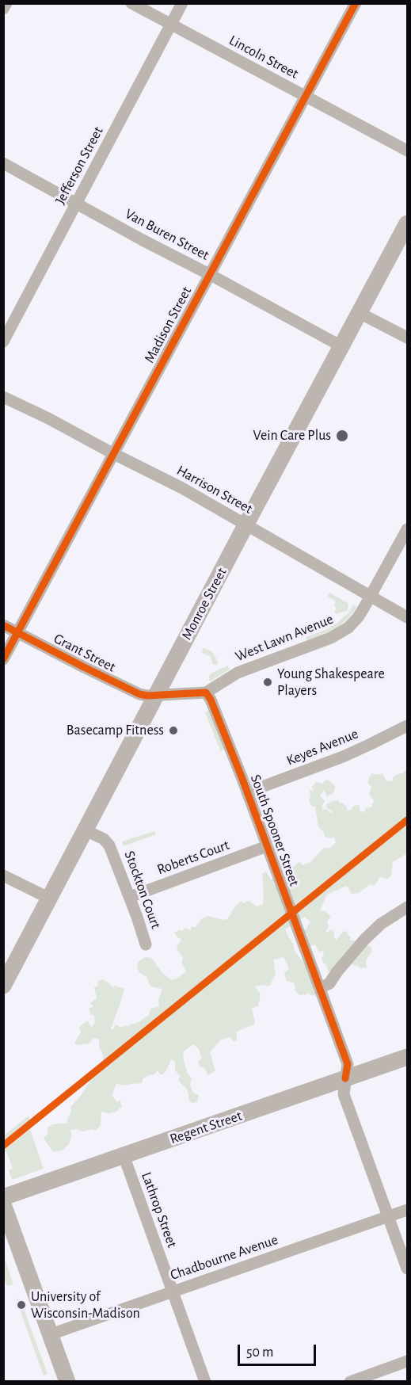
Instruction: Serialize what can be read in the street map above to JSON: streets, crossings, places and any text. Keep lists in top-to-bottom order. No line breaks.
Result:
{"streets":{"main road":["Monroe Street","Regent Street"],"street":["Lincoln Street","Jefferson Street","Van Buren Street","Madison Street","Harrison Street","West Lawn Avenue","Grant Street","Keyes Avenue","South Spooner Street","Roberts Court","Stockton Court","Lathrop Street","Chadbourne Avenue"]},"crossings":[["Lincoln Street","Jefferson Street"],["Lincoln Street","Madison Street"],["Jefferson Street","Van Buren Street"],["Van Buren Street","Madison Street"],["Van Buren Street","Monroe Street"],["Madison Street","Harrison Street"],["Madison Street","Grant Street"],["Harrison Street","Monroe Street"],["Harrison Street","West Lawn Avenue"],["Monroe Street","Grant Street"],["Monroe Street","Stockton Court"],["West Lawn Avenue","South Spooner Street"],["Keyes Avenue","South Spooner Street"],["South Spooner Street","Roberts Court"],["South Spooner Street","Regent Street"],["South Spooner Street","Chadbourne Avenue"],["Roberts Court","Stockton Court"],["Regent Street","Lathrop Street"],["Lathrop Street","Chadbourne Avenue"]],"places":["Vein Care Plus","Young Shakespeare Players","Basecamp Fitness","University of Wisconsin-Madison"],"scale_bar":"50 m"}
